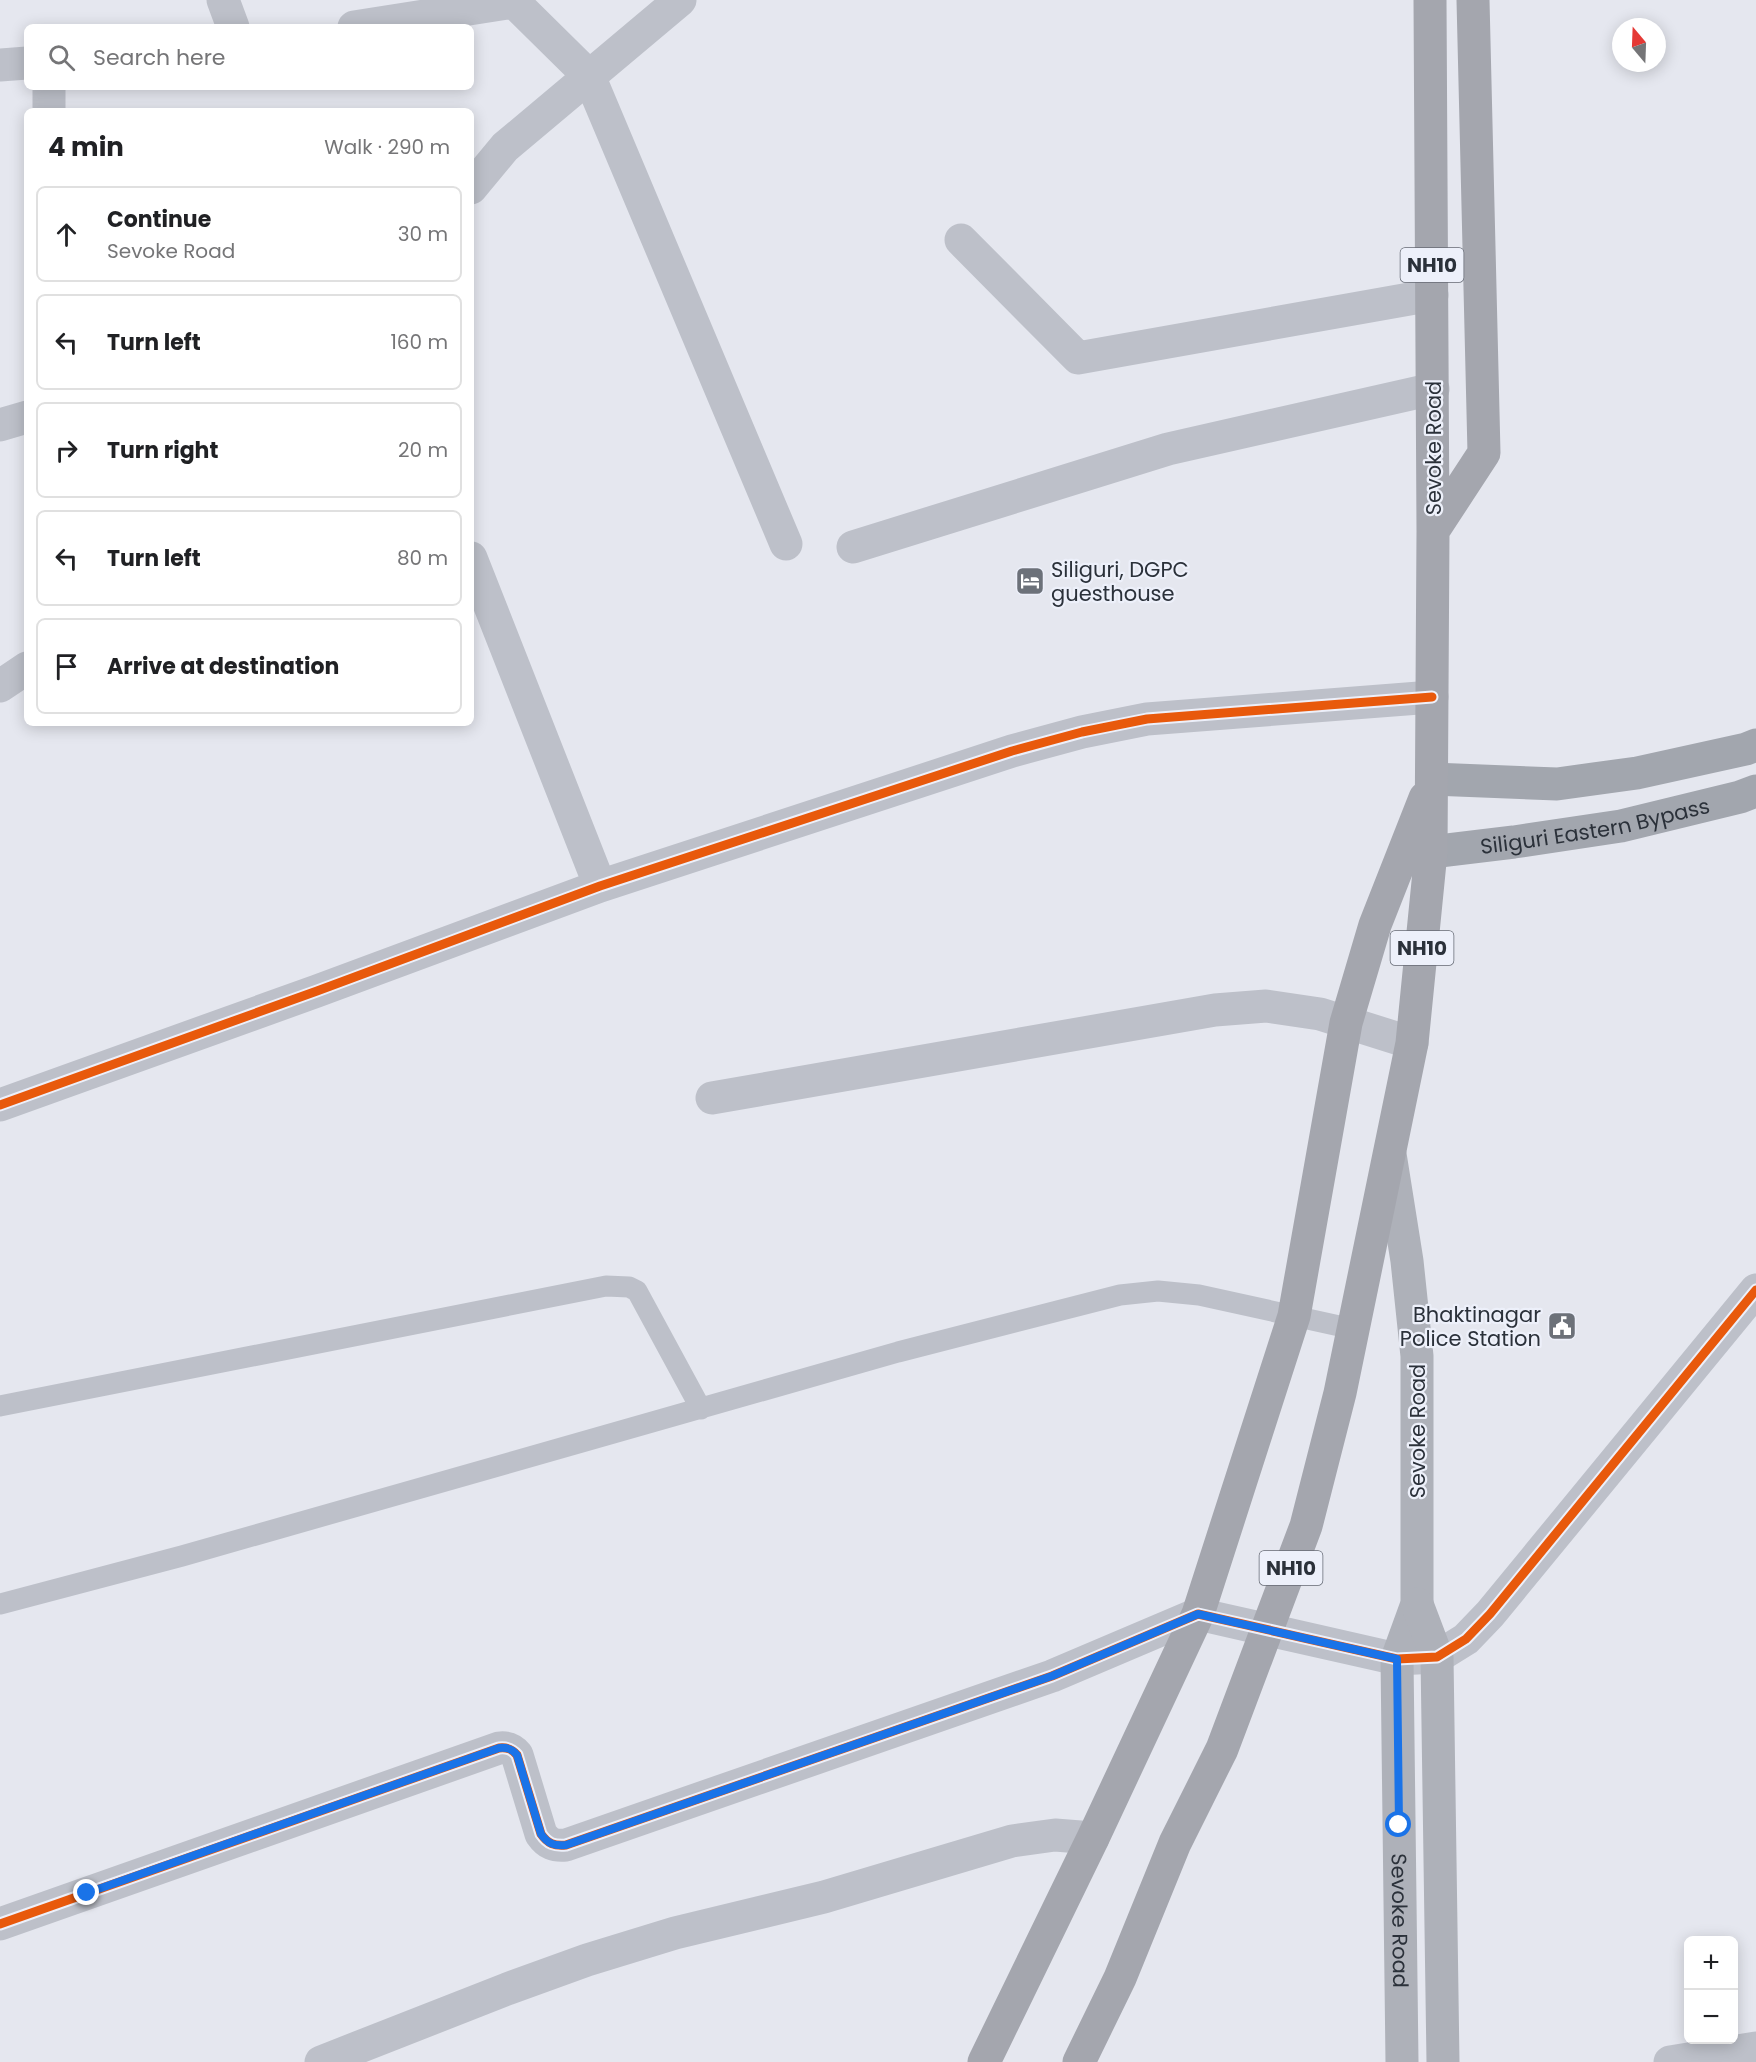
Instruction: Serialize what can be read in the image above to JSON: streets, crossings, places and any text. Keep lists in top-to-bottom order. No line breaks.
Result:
{"streets":{"highway":["NH10","Sevoke Road"],"main road":["Siliguri Eastern Bypass"]},"crossings":[["NH10","Sevoke Road"],["NH10","Siliguri Eastern Bypass"]],"places":{"hotel":["Siliguri, DGPC guesthouse"],"public building":["Bhaktinagar Police Station"]},"north":"top","page":{"search":"Search here","heading":["4 min","Walk · 290 m"],"list":[["Continue","Sevoke Road","30 m"],["Turn left","160 m"],["Turn right","20 m"],["Turn left","80 m"],"Arrive at destination"],"map_buttons":["+","−"]}}
